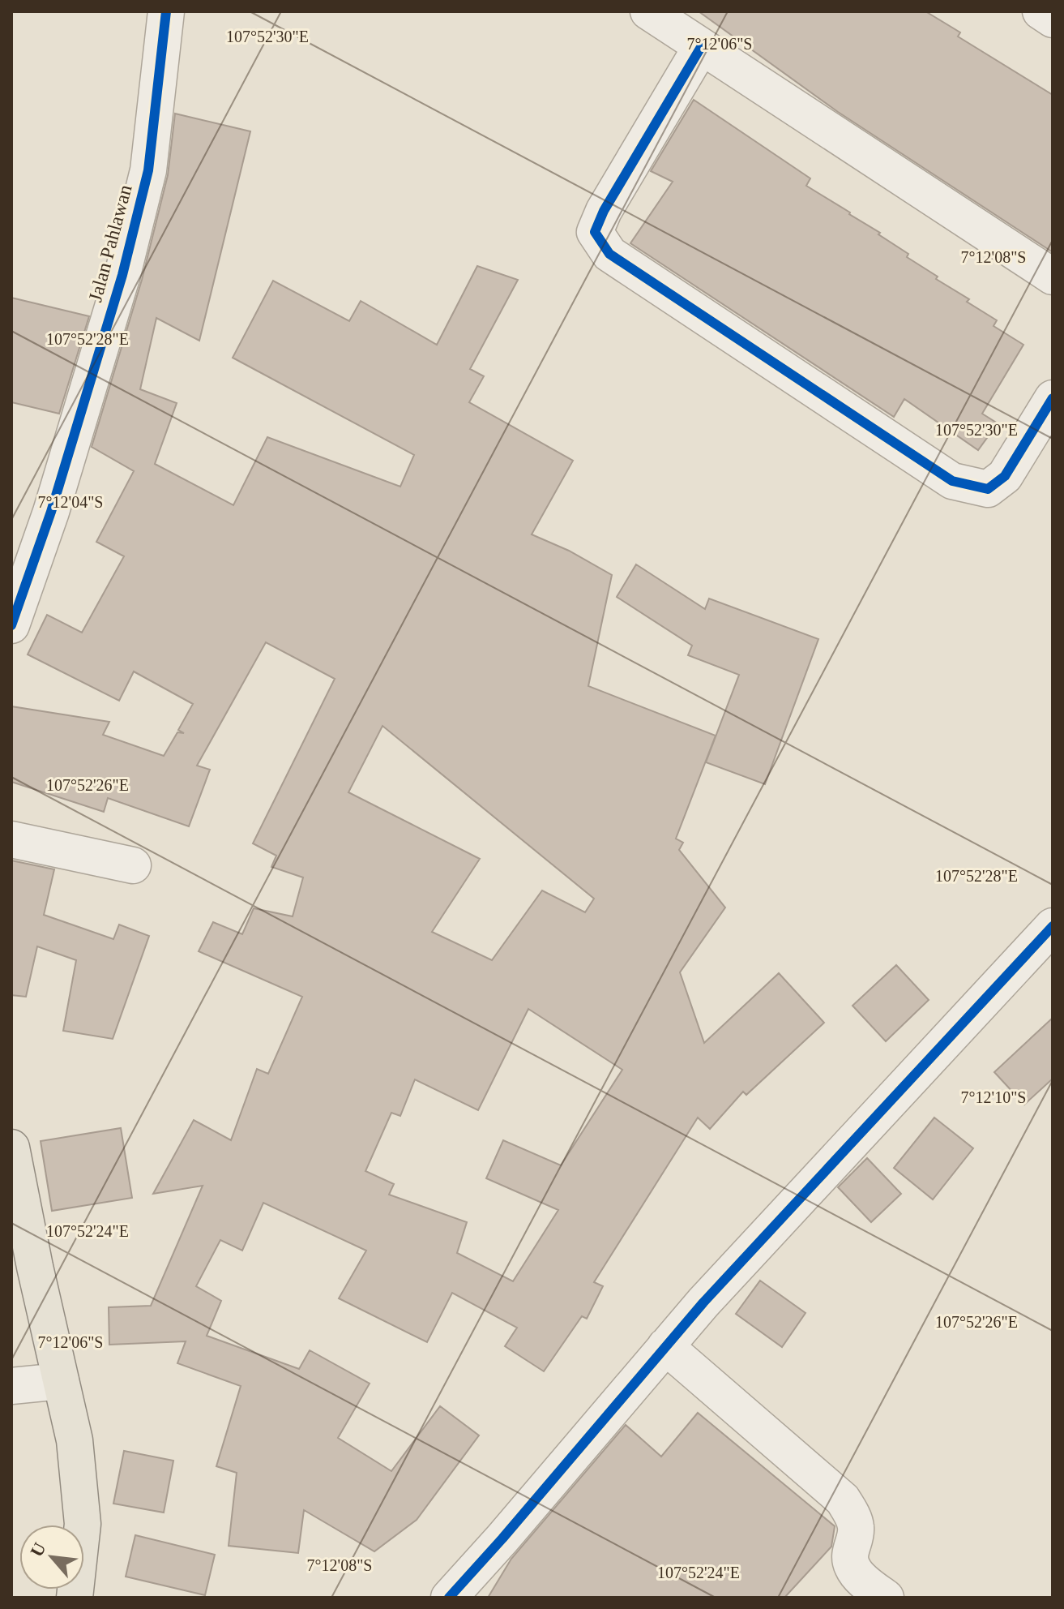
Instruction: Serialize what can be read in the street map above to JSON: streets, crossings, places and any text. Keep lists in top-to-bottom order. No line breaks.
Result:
{"streets":{"street":["Jalan Pahlawan"]},"north":"top left","coordinates":["107°52'30\"E","7°12'06\"S","7°12'08\"S","107°52'28\"E","7°12'04\"S","107°52'26\"E","7°12'10\"S","107°52'24\"E"]}
